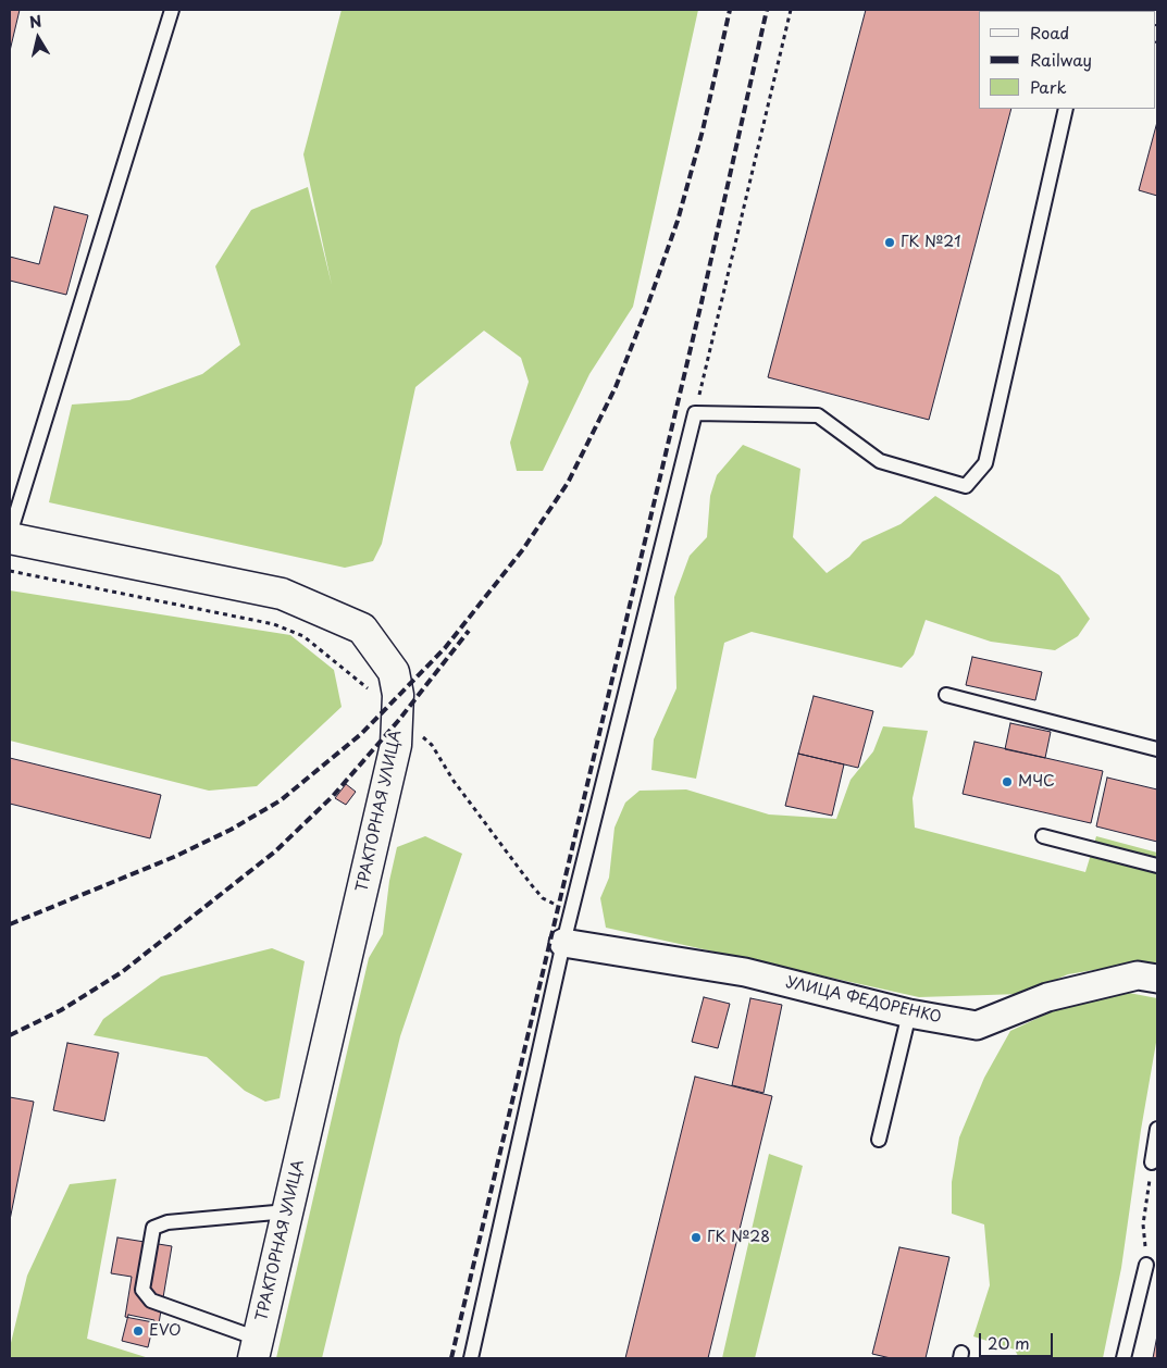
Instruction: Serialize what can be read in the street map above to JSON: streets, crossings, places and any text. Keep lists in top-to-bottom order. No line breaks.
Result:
{"streets":{"main road":["ТРАКТОРНАЯ УЛИЦА"],"street":["УЛИЦА ФЕДОРЕНКО"]},"places":["ГК №21","МЧС","ГК №28","EVO"],"legend":["Road","Railway","Park"],"scale_bar":"20 m","north":"top"}
